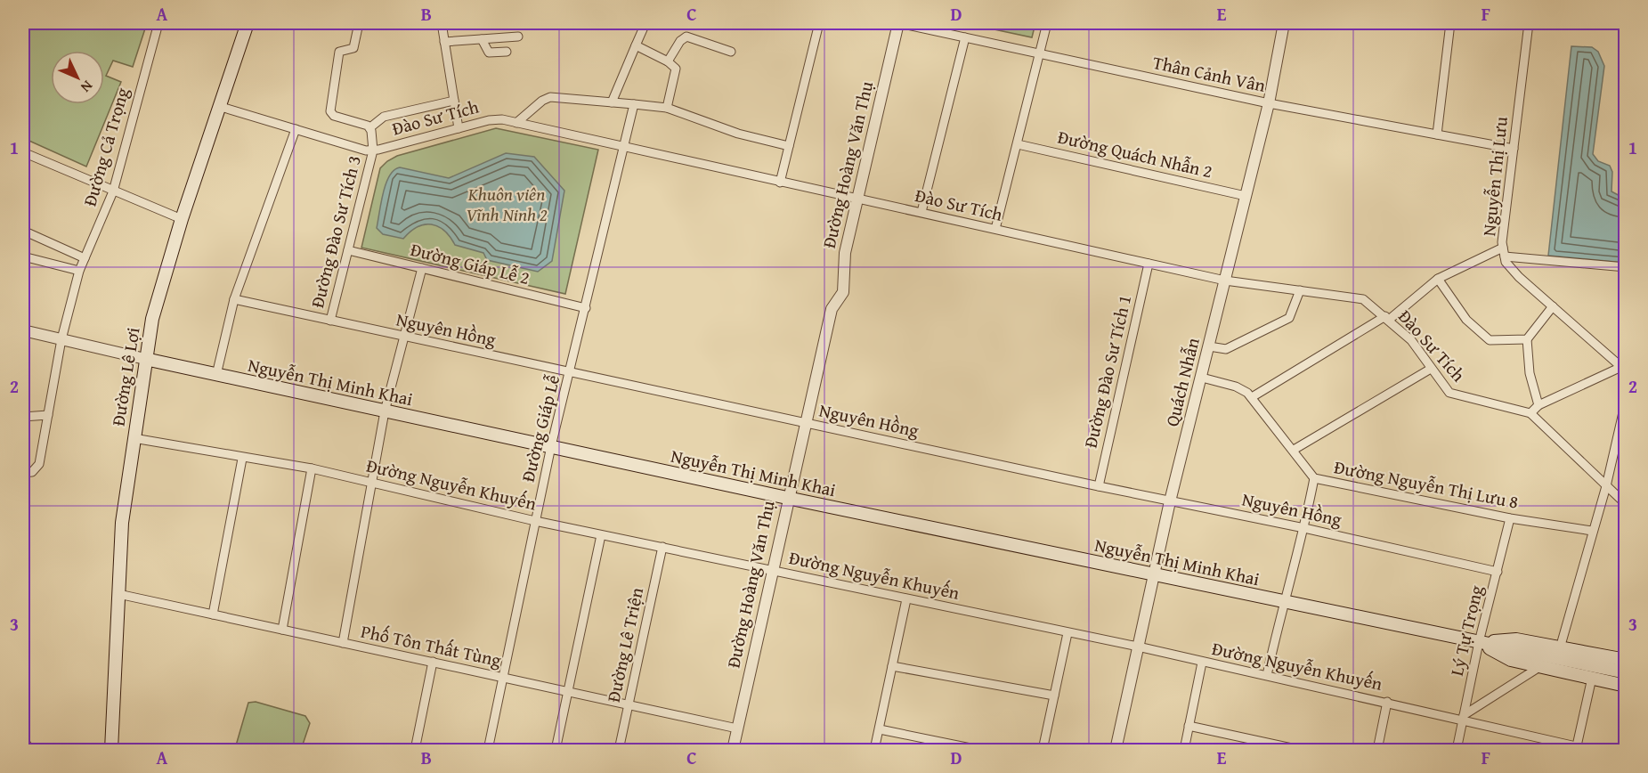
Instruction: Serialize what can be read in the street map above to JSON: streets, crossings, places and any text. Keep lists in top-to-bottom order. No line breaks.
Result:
{"streets":{"main road":["Đường Lê Lợi","Nguyễn Thị Minh Khai"],"street":["Thân Cảnh Vân","Đào Sư Tích","Đường Cả Trọng","Đường Quách Nhẫn 2","Đường Hoàng Văn Thụ","Nguyễn Thị Lưu","Đường Đào Sư Tích 3","Đường Giáp Lễ 2","Nguyên Hồng","Đường Đào Sư Tích 1","Quách Nhẫn","Đường Giáp Lễ","Đường Nguyễn Khuyến","Đường Nguyễn Thị Lưu 8","Lý Tự Trọng","Đường Lê Triện","Phố Tôn Thất Tùng"]},"crossings":[["Thân Cảnh Vân","Đường Hoàng Văn Thụ"],["Thân Cảnh Vân","Nguyễn Thị Lưu"],["Thân Cảnh Vân","Quách Nhẫn"],["Đào Sư Tích","Đường Hoàng Văn Thụ"],["Đào Sư Tích","Đường Đào Sư Tích 3"],["Đào Sư Tích","Đường Đào Sư Tích 1"],["Đào Sư Tích","Đường Lê Lợi"],["Đào Sư Tích","Quách Nhẫn"],["Đào Sư Tích","Đường Giáp Lễ"],["Đường Cả Trọng","Nguyễn Thị Minh Khai"],["Đường Quách Nhẫn 2","Quách Nhẫn"],["Đường Hoàng Văn Thụ","Nguyên Hồng"],["Đường Hoàng Văn Thụ","Nguyễn Thị Minh Khai"],["Đường Hoàng Văn Thụ","Đường Nguyễn Khuyến"],["Đường Hoàng Văn Thụ","Phố Tôn Thất Tùng"],["Đường Đào Sư Tích 3","Đường Giáp Lễ 2"],["Đường Đào Sư Tích 3","Nguyên Hồng"],["Đường Giáp Lễ 2","Đường Giáp Lễ"],["Nguyên Hồng","Đường Đào Sư Tích 1"],["Nguyên Hồng","Quách Nhẫn"],["Nguyên Hồng","Đường Giáp Lễ"],["Nguyên Hồng","Lý Tự Trọng"],["Đường Lê Lợi","Nguyễn Thị Minh Khai"],["Đường Lê Lợi","Đường Nguyễn Khuyến"],["Đường Lê Lợi","Phố Tôn Thất Tùng"],["Nguyễn Thị Minh Khai","Quách Nhẫn"],["Nguyễn Thị Minh Khai","Đường Giáp Lễ"],["Nguyễn Thị Minh Khai","Lý Tự Trọng"],["Quách Nhẫn","Đường Nguyễn Khuyến"],["Quách Nhẫn","Đường Nguyễn Thị Lưu 8"],["Đường Giáp Lễ","Đường Nguyễn Khuyến"],["Đường Giáp Lễ","Phố Tôn Thất Tùng"],["Đường Nguyễn Khuyến","Lý Tự Trọng"],["Đường Nguyễn Khuyến","Đường Lê Triện"],["Đường Nguyễn Thị Lưu 8","Lý Tự Trọng"],["Đường Lê Triện","Phố Tôn Thất Tùng"]],"parks":["Khuôn viên Vĩnh Ninh 2"],"north":"bottom right","grid":{"columns":["A","B","C","D","E","F"],"rows":["1","2","3"]}}
